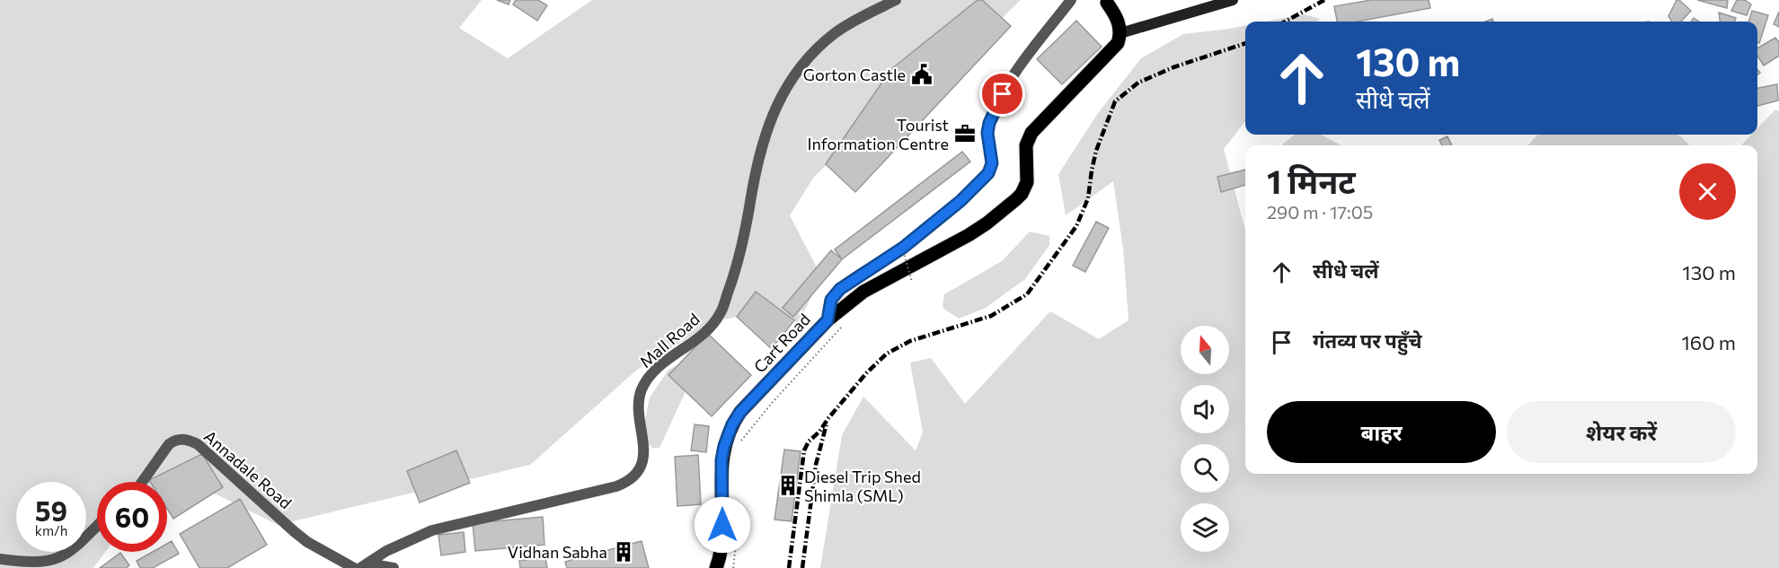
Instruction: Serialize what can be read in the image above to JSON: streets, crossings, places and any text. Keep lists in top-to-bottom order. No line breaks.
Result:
{"streets":{"main road":["Cart Road"],"street":["Mall Road","Annadale Road"]},"places":{"public building":["Gorton Castle"],"office":["Tourist Information Centre"],"building":["Diesel Trip Shed Shimla (SML)","Vidhan Sabha"]},"north":"top","page":{"turn":["130 m","सीधे चलें"],"heading":["1 मिनट","290 m · 17:05"],"list":[{"name":"सीधे चलें","value":"130 m"},{"name":"गंतव्य पर पहुँचे","value":"160 m"}],"buttons":["बाहर","शेयर करें"],"speed":"59 km/h","limit":"60"}}
